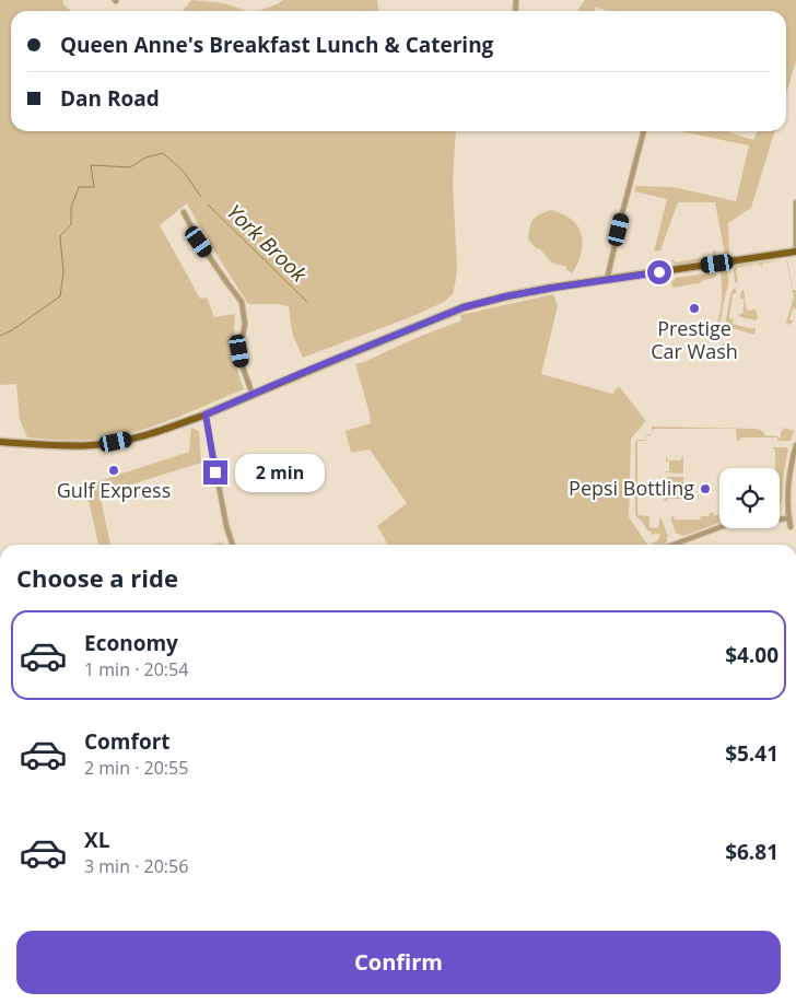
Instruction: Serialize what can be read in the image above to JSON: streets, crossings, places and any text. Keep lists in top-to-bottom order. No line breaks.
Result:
{"water":["York Brook"],"places":["Prestige Car Wash","Gulf Express","Pepsi Bottling"],"page":{"banner":["Queen Anne's Breakfast Lunch & Catering","Dan Road"],"bubble":"2 min","heading":"Choose a ride","list":[{"name":"Economy","note":"1 min · 20:54","value":"$4.00"},{"name":"Comfort","note":"2 min · 20:55","value":"$5.41"},{"name":"XL","note":"3 min · 20:56","value":"$6.81"}],"buttons":"Confirm"}}
